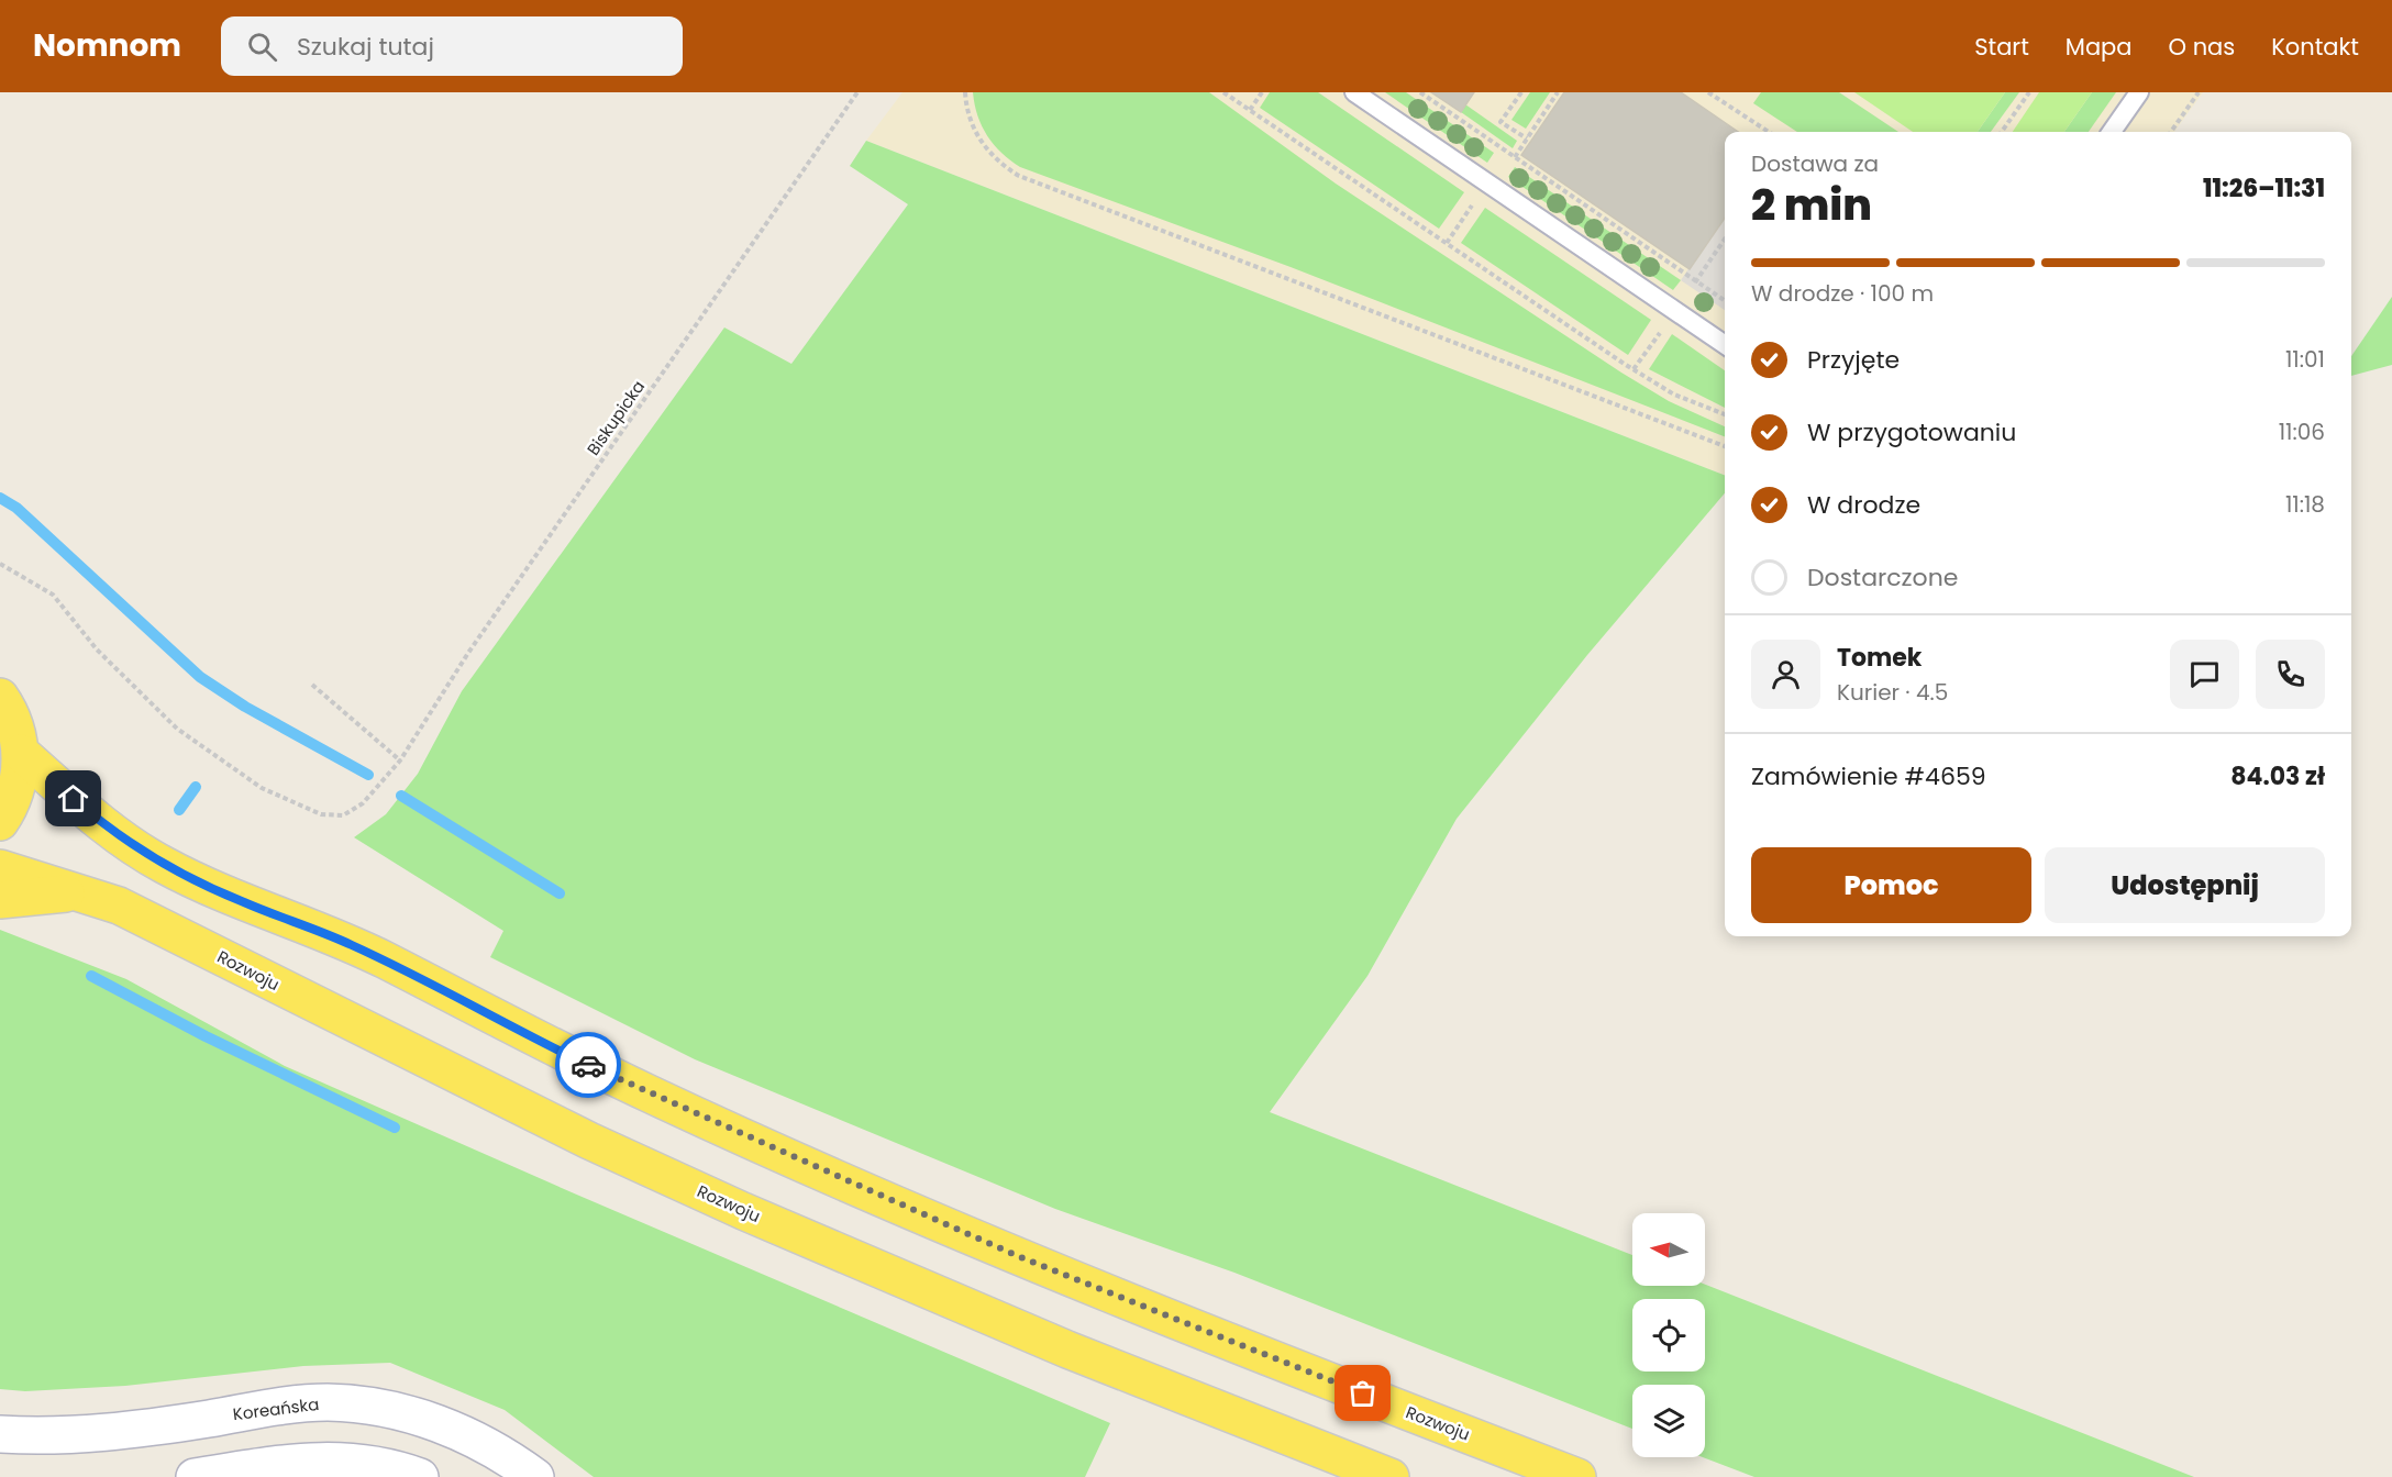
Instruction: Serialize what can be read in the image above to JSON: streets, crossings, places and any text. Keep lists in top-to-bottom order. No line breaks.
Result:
{"streets":{"main road":["Rozwoju"],"street":["Koreańska"],"path":["Biskupicka"]},"north":"left","page":{"header":"Nomnom","search":"Szukaj tutaj","nav":["Start","Mapa","O nas","Kontakt"],"heading":["2 min","Dostawa za","11:26–11:31"],"panel":["Tomek","Kurier · 4.5","Zamówienie #4659","84.03 zł"],"bar":"W drodze · 100 m","list":[["Przyjęte","11:01"],["W przygotowaniu","11:06"],["W drodze","11:18"],"Dostarczone"],"buttons":["Pomoc","Udostępnij"]}}
